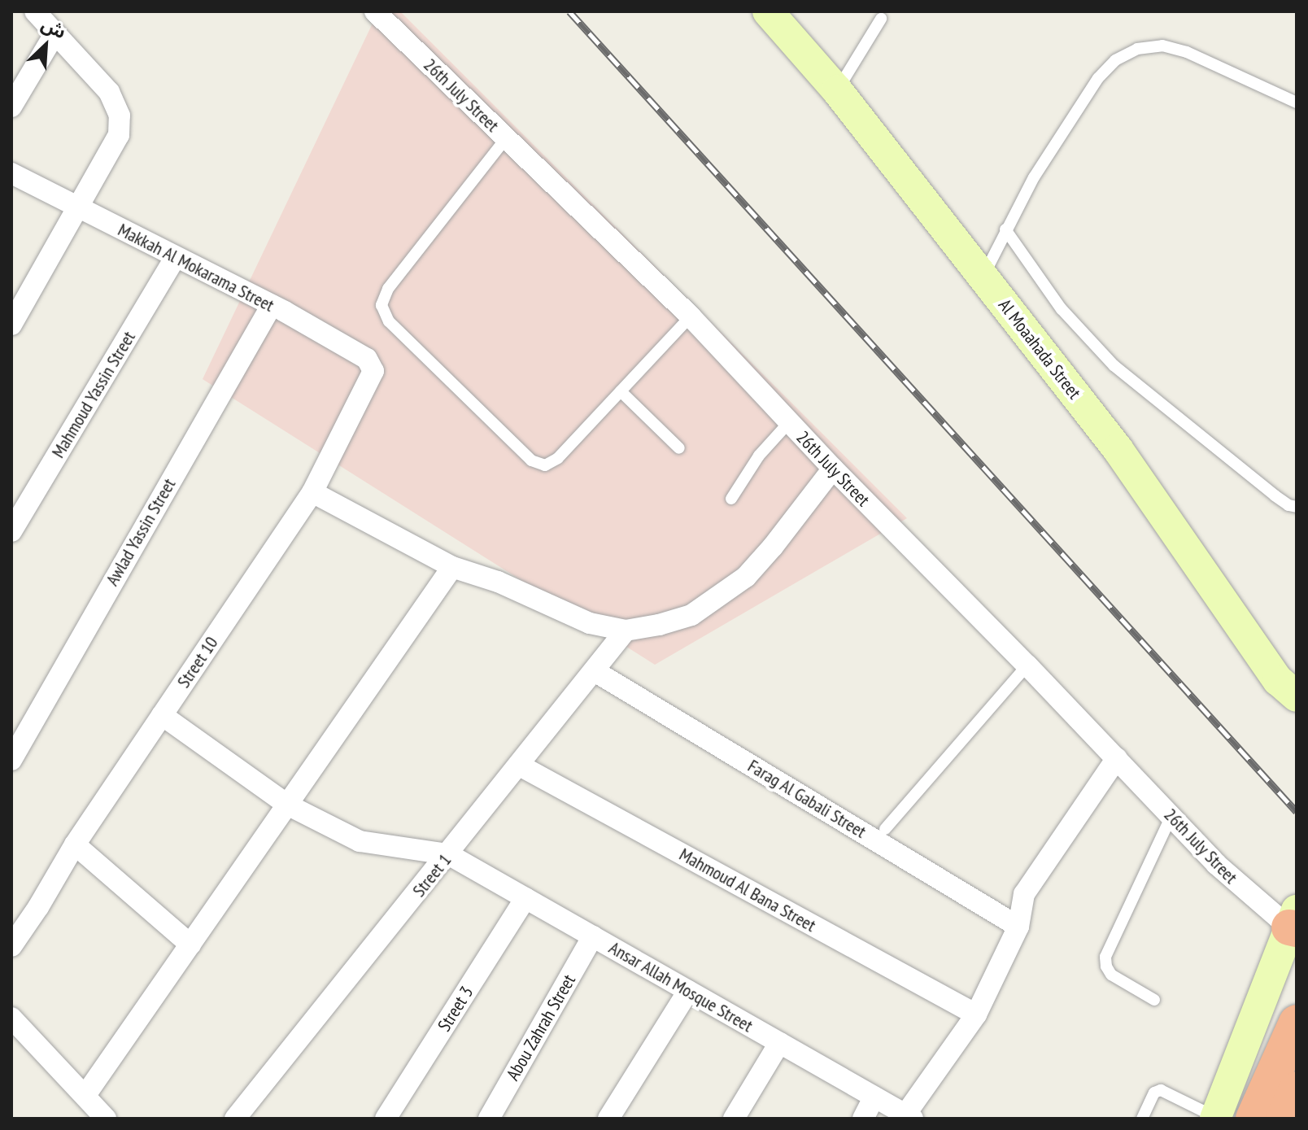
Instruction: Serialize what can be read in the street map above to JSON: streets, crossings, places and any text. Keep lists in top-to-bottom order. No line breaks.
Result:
{"streets":{"main road":["Al Moaahada Street"],"street":["26th July Street","Makkah Al Mokarama Street","Mahmoud Yassin Street","Awlad Yassin Street","Street 10","Farag Al Gabali Street","Street 1","Mahmoud Al Bana Street","Ansar Allah Mosque Street","Street 3","Abou Zahrah Street"]},"crossings":[["Makkah Al Mokarama Street","Mahmoud Yassin Street"],["Makkah Al Mokarama Street","Awlad Yassin Street"],["Makkah Al Mokarama Street","Street 10"],["Farag Al Gabali Street","Street 1"],["Street 1","Mahmoud Al Bana Street"],["Street 1","Ansar Allah Mosque Street"],["Ansar Allah Mosque Street","Street 3"],["Ansar Allah Mosque Street","Abou Zahrah Street"]],"north":"top right"}
